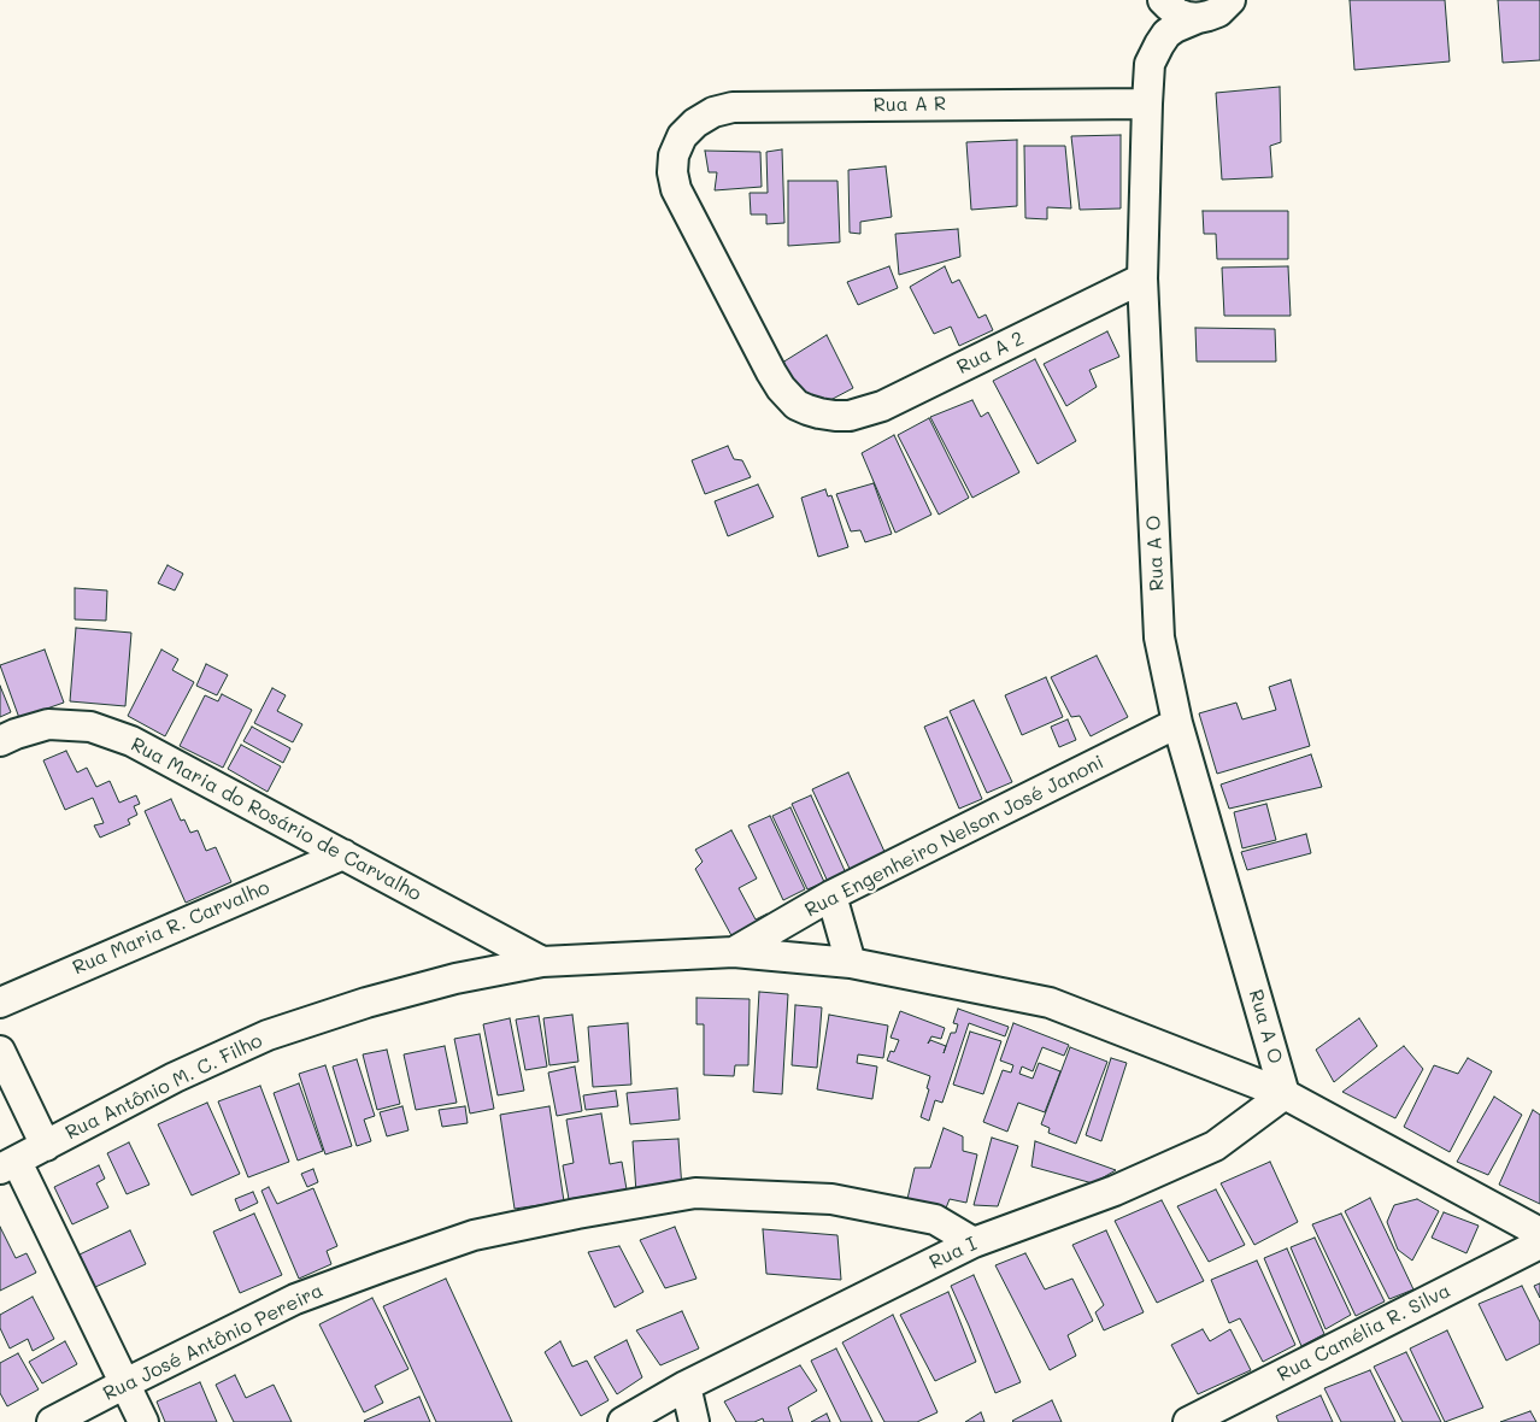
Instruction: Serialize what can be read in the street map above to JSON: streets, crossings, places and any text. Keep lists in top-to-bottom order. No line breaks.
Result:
{"streets":{"street":["Rua A R","Rua A 2","Rua A O","Rua Maria do Rosário de Carvalho","Rua Engenheiro Nelson José Janoni","Rua Maria R. Carvalho","Rua Antônio M. C. Filho","Rua I","Rua Camélia R. Silva","Rua José Antônio Pereira"]},"crossings":[["Rua A R","Rua A 2"],["Rua A R","Rua A O"],["Rua A 2","Rua A O"],["Rua A O","Rua Engenheiro Nelson José Janoni"],["Rua A O","Rua I"],["Rua Maria do Rosário de Carvalho","Rua Engenheiro Nelson José Janoni"],["Rua Maria do Rosário de Carvalho","Rua Maria R. Carvalho"],["Rua Maria do Rosário de Carvalho","Rua Antônio M. C. Filho"],["Rua Engenheiro Nelson José Janoni","Rua Antônio M. C. Filho"],["Rua Engenheiro Nelson José Janoni","Rua I"],["Rua I","Rua José Antônio Pereira"]]}
